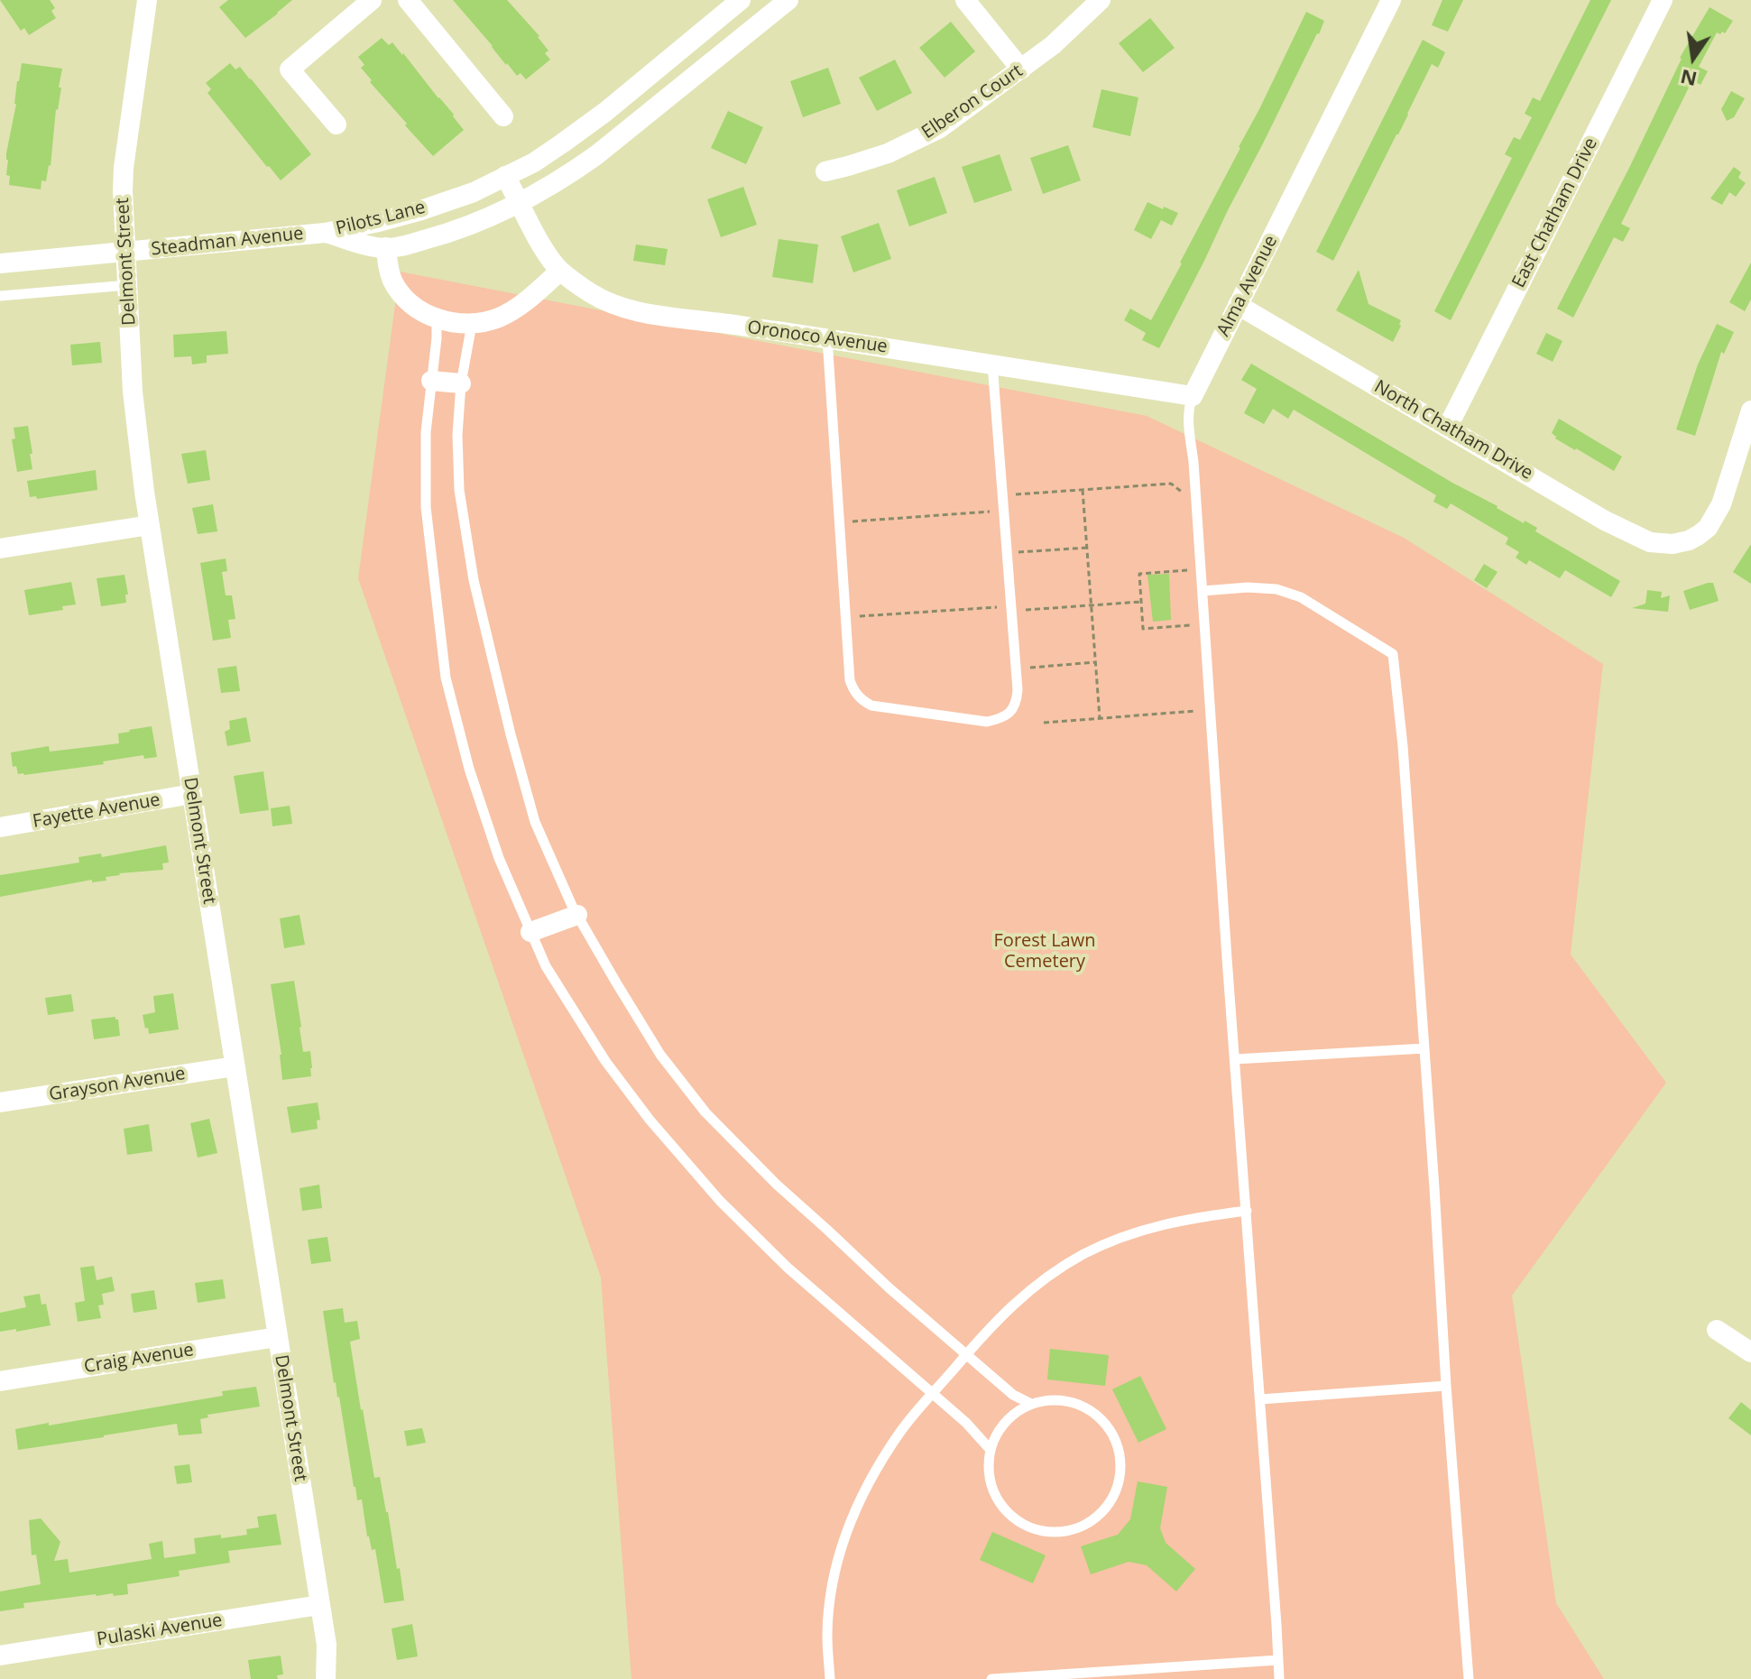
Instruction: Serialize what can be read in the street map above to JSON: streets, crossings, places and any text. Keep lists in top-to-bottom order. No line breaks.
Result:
{"streets":{"street":["Elberon Court","East Chatham Drive","Pilots Lane","Steadman Avenue","Delmont Street","Alma Avenue","Oronoco Avenue","North Chatham Drive","Fayette Avenue","Grayson Avenue","Craig Avenue","Pulaski Avenue"]},"crossings":[["East Chatham Drive","North Chatham Drive"],["Pilots Lane","Steadman Avenue"],["Pilots Lane","Oronoco Avenue"],["Steadman Avenue","Delmont Street"],["Delmont Street","Fayette Avenue"],["Delmont Street","Grayson Avenue"],["Delmont Street","Craig Avenue"],["Delmont Street","Pulaski Avenue"],["Alma Avenue","Oronoco Avenue"],["Alma Avenue","North Chatham Drive"]],"parks":["Forest Lawn Cemetery"],"north":"bottom"}
